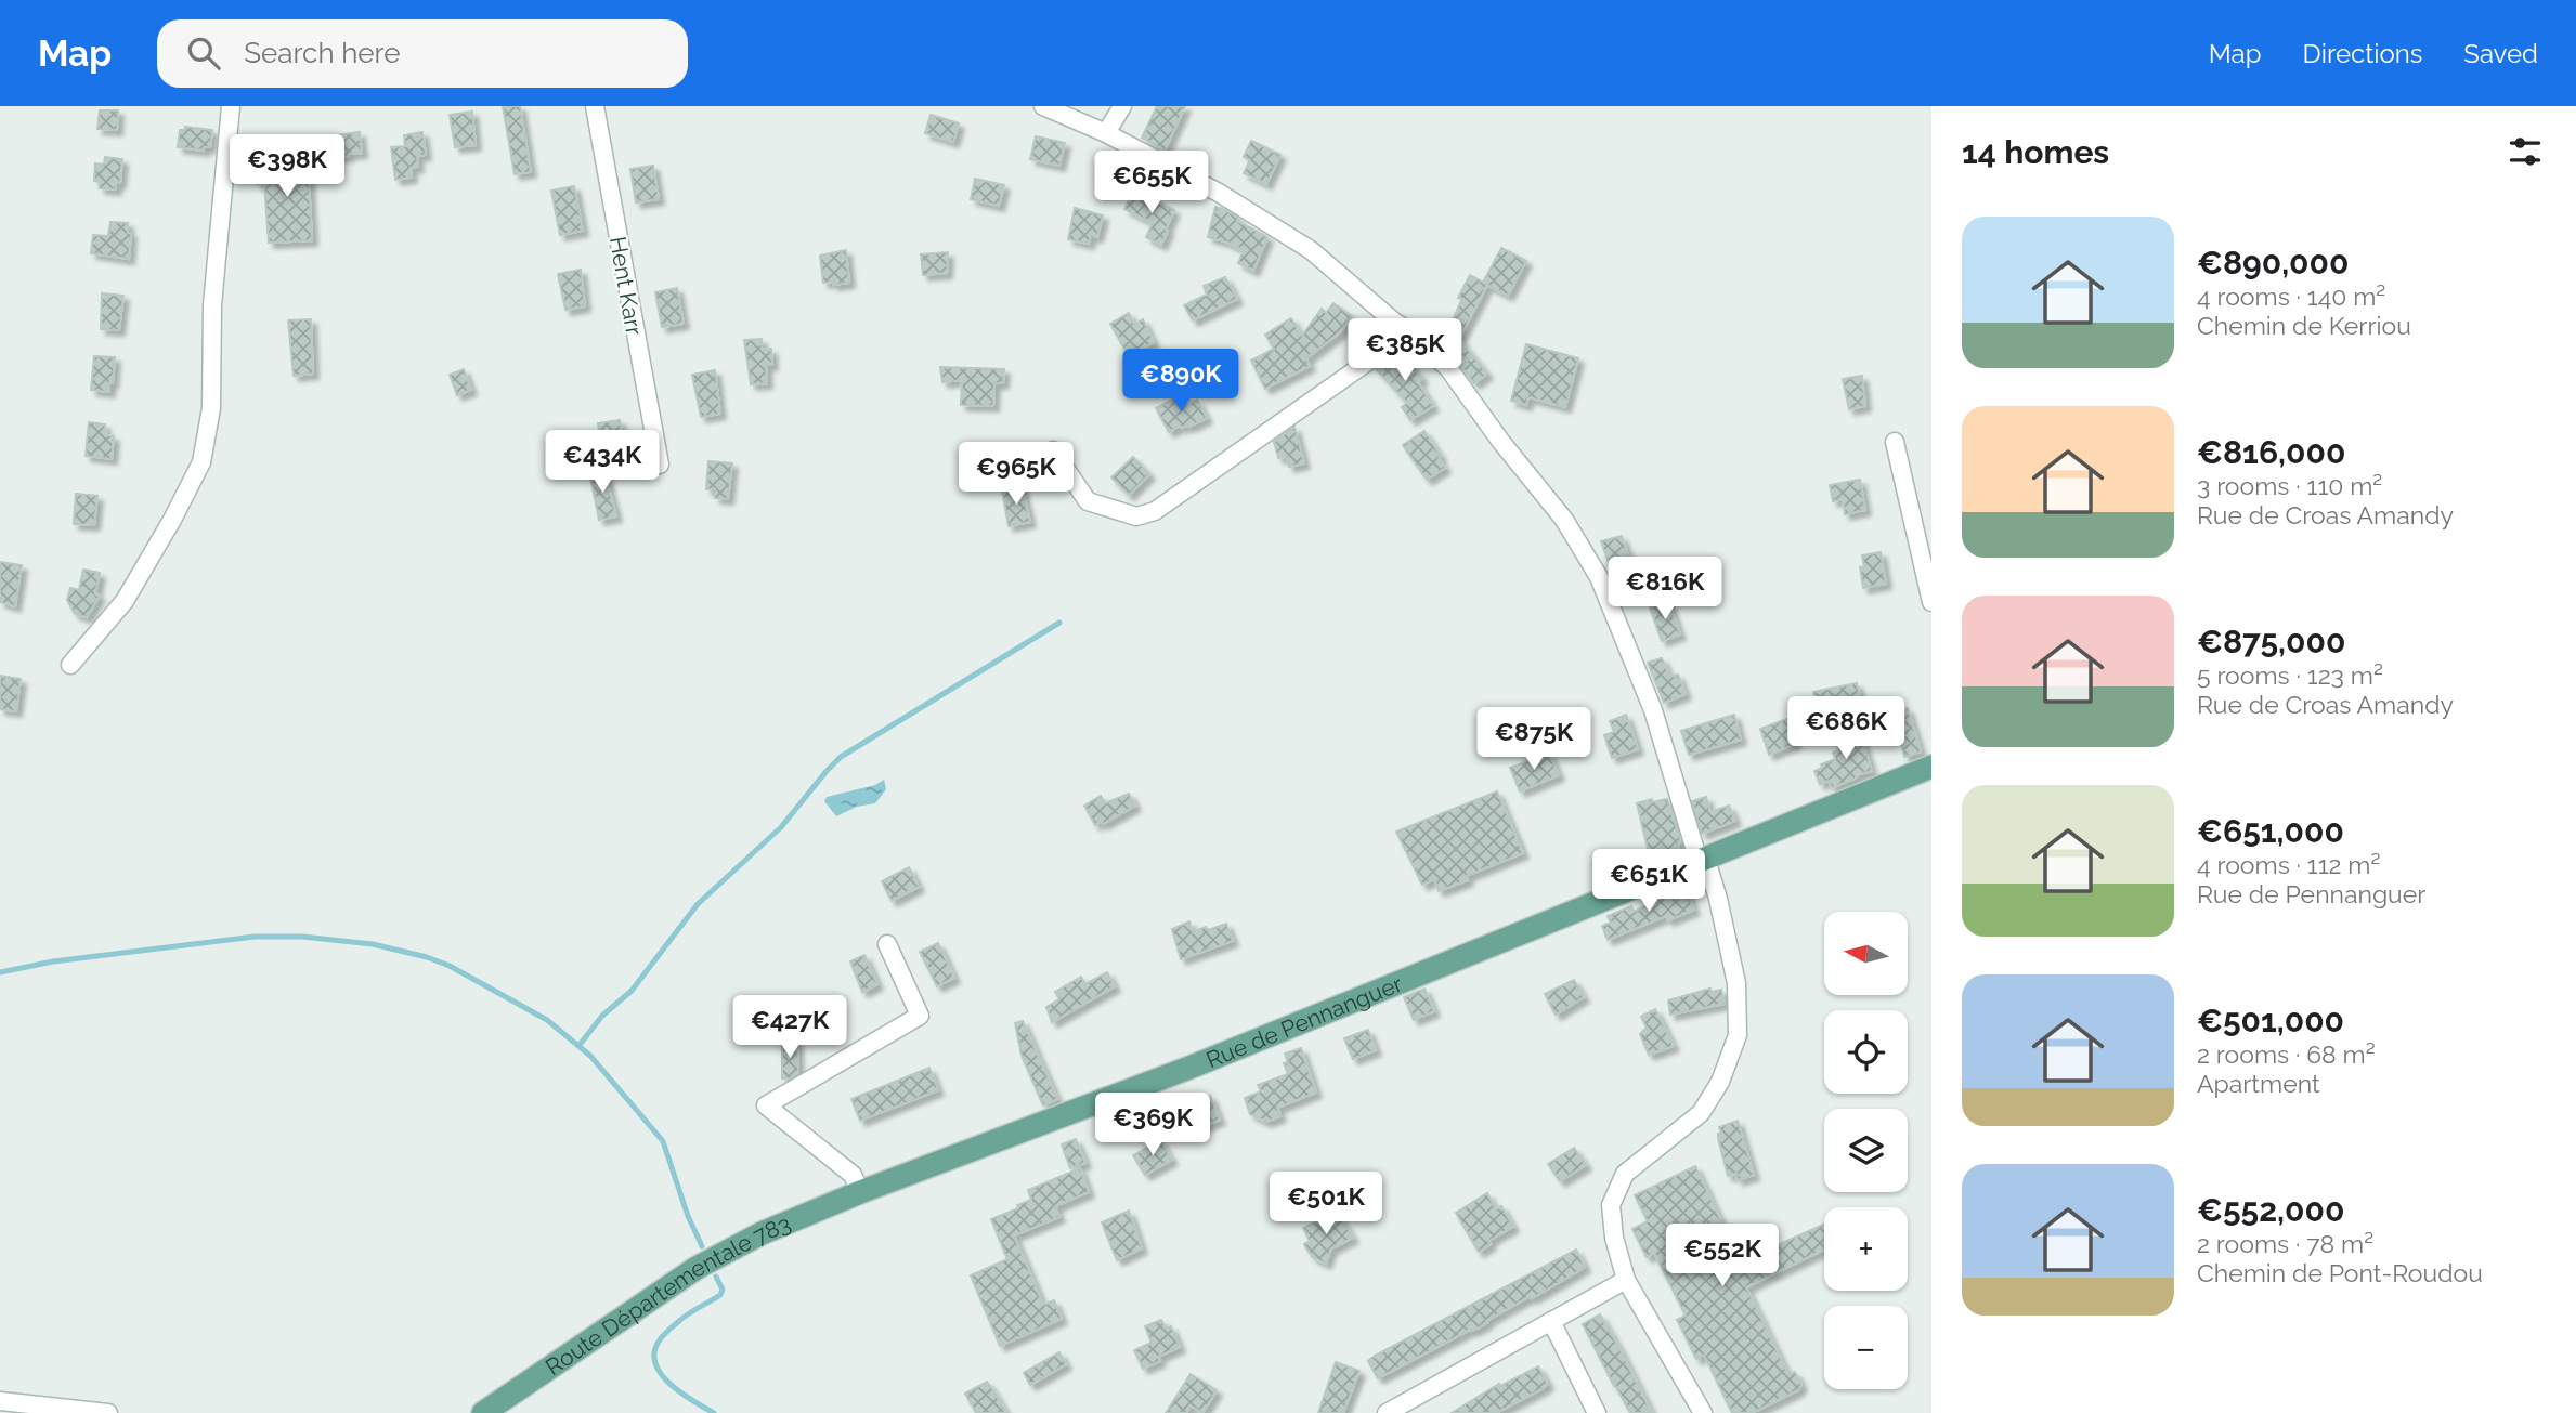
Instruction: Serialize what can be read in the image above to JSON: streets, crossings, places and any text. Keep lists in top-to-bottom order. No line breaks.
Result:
{"streets":{"main road":["Rue de Pennanguer","Route Départementale 783"],"street":["Hent Karr"]},"crossings":[["Rue de Pennanguer","Route Départementale 783"]],"north":"left","page":{"header":"Map","search":"Search here","nav":["Map","Directions","Saved"],"heading":"14 homes","price":["€398K","€655K","€385K","€890K","€434K","€965K","€816K","€686K","€875K","€651K","€427K","€369K","€501K","€552K"],"list":[{"name":"€890,000","note":"4 rooms · 140 m² · Chemin de Kerriou"},{"name":"€816,000","note":"3 rooms · 110 m² · Rue de Croas Amandy"},{"name":"€875,000","note":"5 rooms · 123 m² · Rue de Croas Amandy"},{"name":"€651,000","note":"4 rooms · 112 m² · Rue de Pennanguer"},{"name":"€501,000","note":"2 rooms · 68 m² · Apartment"},{"name":"€552,000","note":"2 rooms · 78 m² · Chemin de Pont-Roudou"}],"map_buttons":["+","−"]}}
